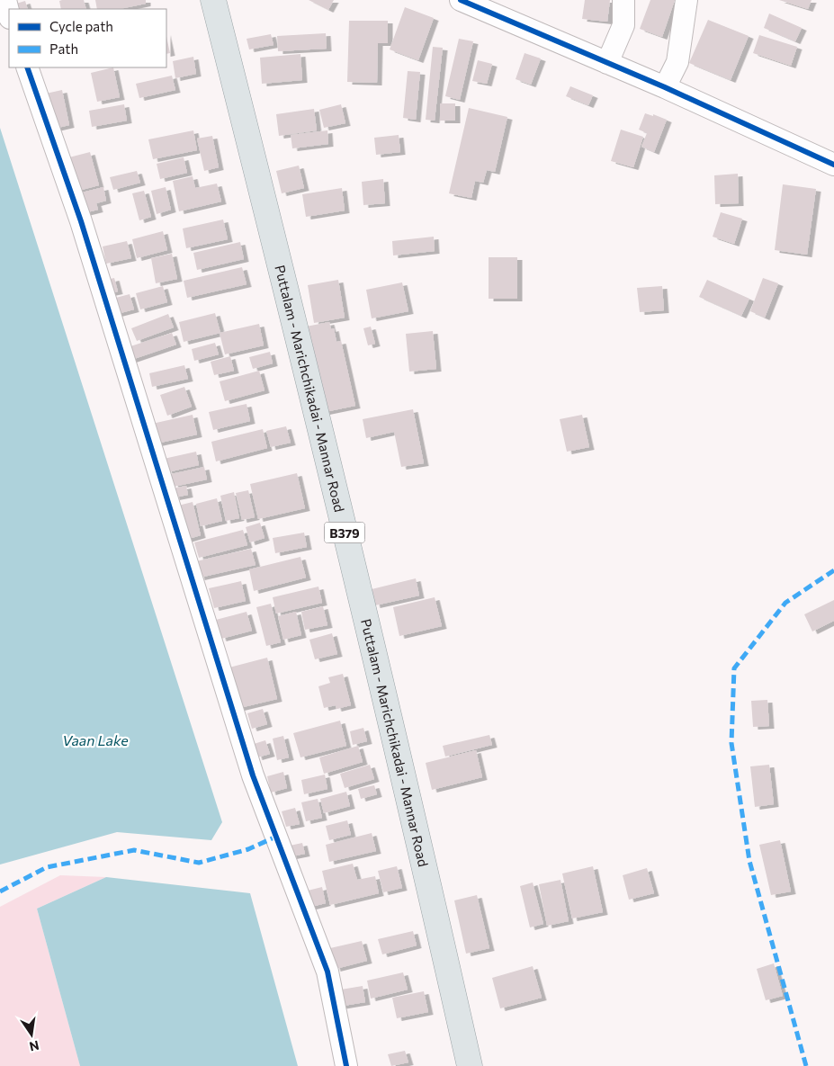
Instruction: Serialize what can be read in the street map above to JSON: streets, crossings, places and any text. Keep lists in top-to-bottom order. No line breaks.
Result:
{"streets":{"main road":["Puttalam - Marichchikadai - Mannar Road","B379"]},"water":["Vaan Lake"],"legend":["Cycle path","Path"],"north":"bottom"}
